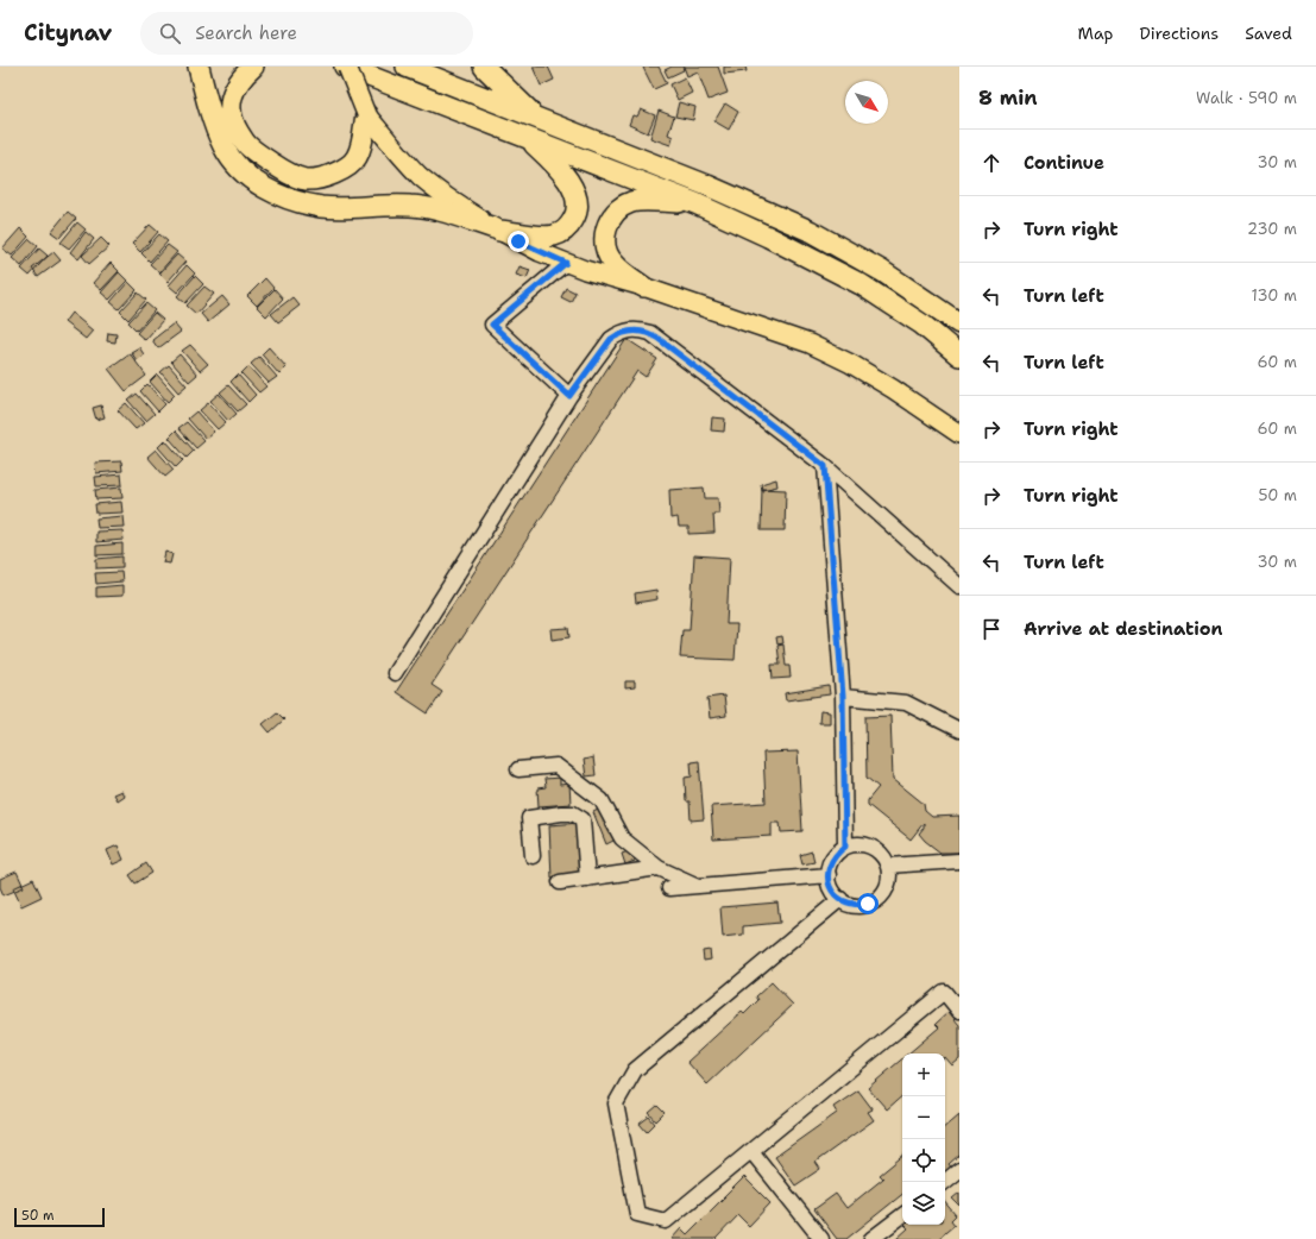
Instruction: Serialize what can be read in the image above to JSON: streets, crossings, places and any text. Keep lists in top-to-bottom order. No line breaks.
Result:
{"scale_bar":"50 m","north":"bottom right","page":{"header":"Citynav","search":"Search here","nav":["Map","Directions","Saved"],"heading":["8 min","Walk · 590 m"],"list":[["Continue","30 m"],["Turn right","230 m"],["Turn left","130 m"],["Turn left","60 m"],["Turn right","60 m"],["Turn right","50 m"],["Turn left","30 m"],"Arrive at destination"],"map_buttons":["+","−"],"scale":"50 m"}}
